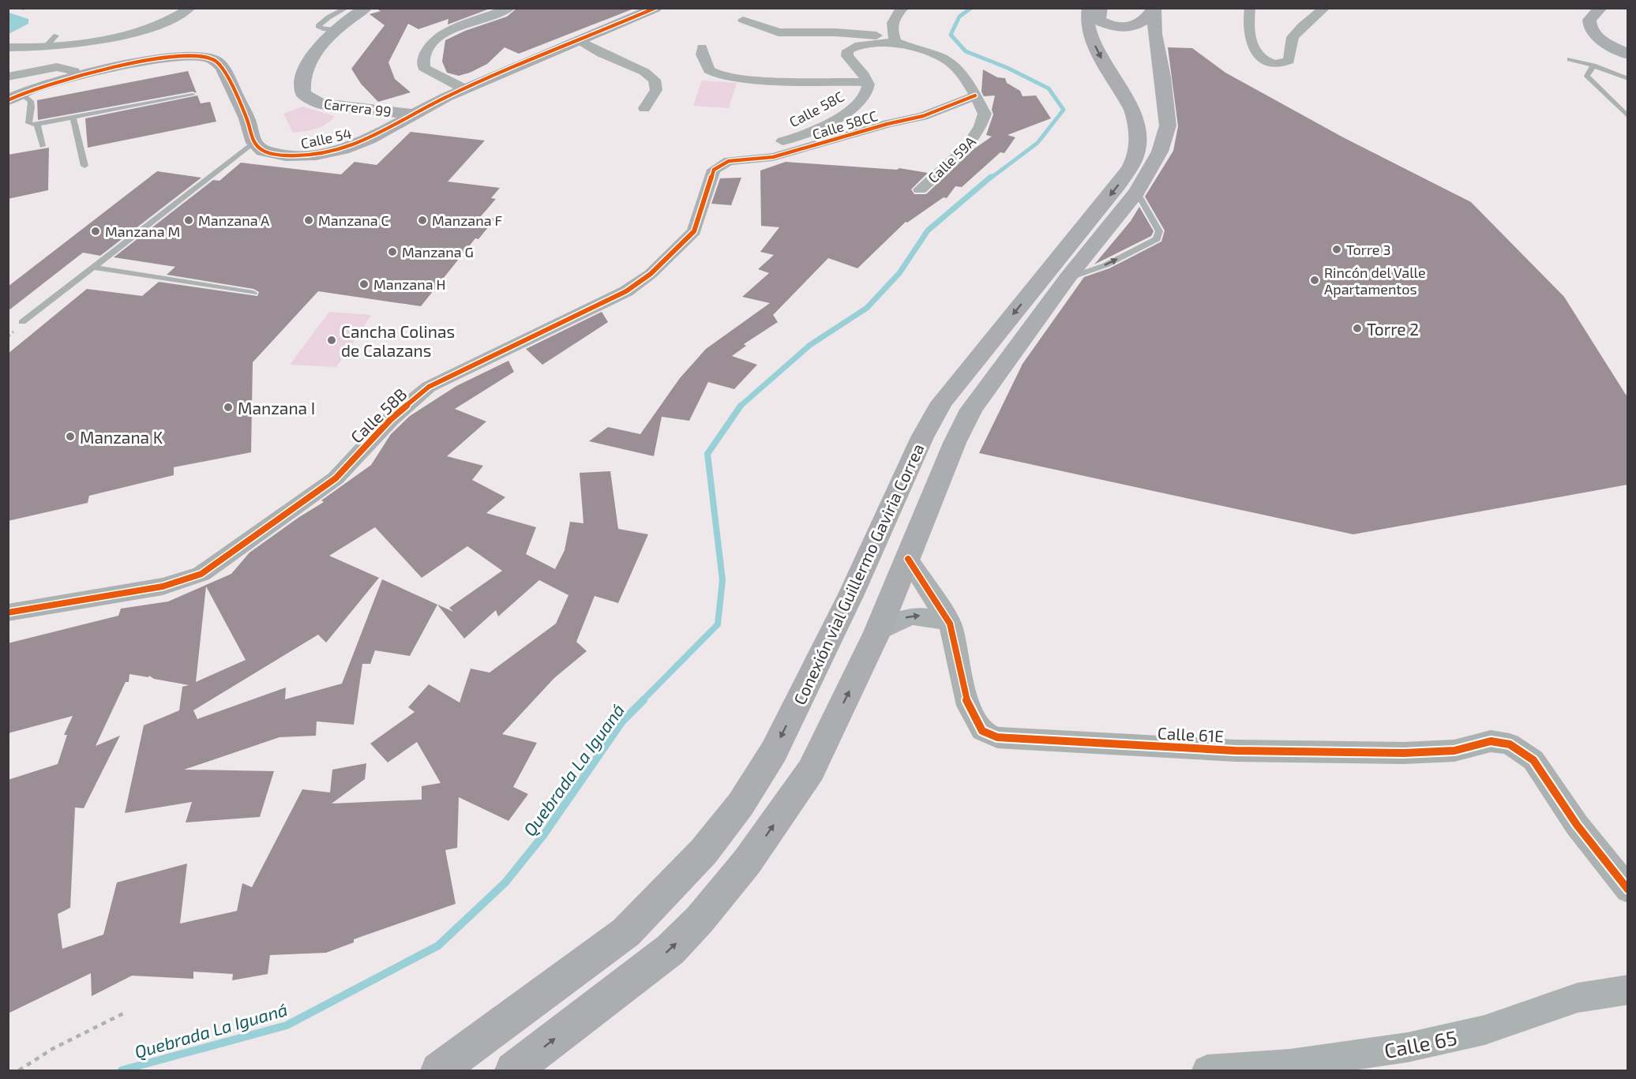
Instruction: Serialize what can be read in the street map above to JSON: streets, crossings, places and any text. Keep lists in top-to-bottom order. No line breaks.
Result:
{"streets":{"highway":["Conexión vial Guillermo Gaviria Correa"],"street":["Carrera 99","Calle 58C","Calle 58CC","Calle 54","Calle 59A","Calle 58B","Calle 61E","Calle 65"]},"crossings":[["Carrera 99","Calle 54"],["Calle 58C","Calle 58CC"],["Calle 58C","Calle 58B"],["Calle 58CC","Calle 59A"],["Calle 58CC","Calle 58B"]],"water":["Quebrada La Iguaná"],"places":["Manzana A","Manzana C","Manzana F","Manzana M","Torre 3","Manzana G","Rincón del Valle Apartamentos","Manzana H","Torre 2","Cancha Colinas de Calazans","Manzana I","Manzana K"]}
